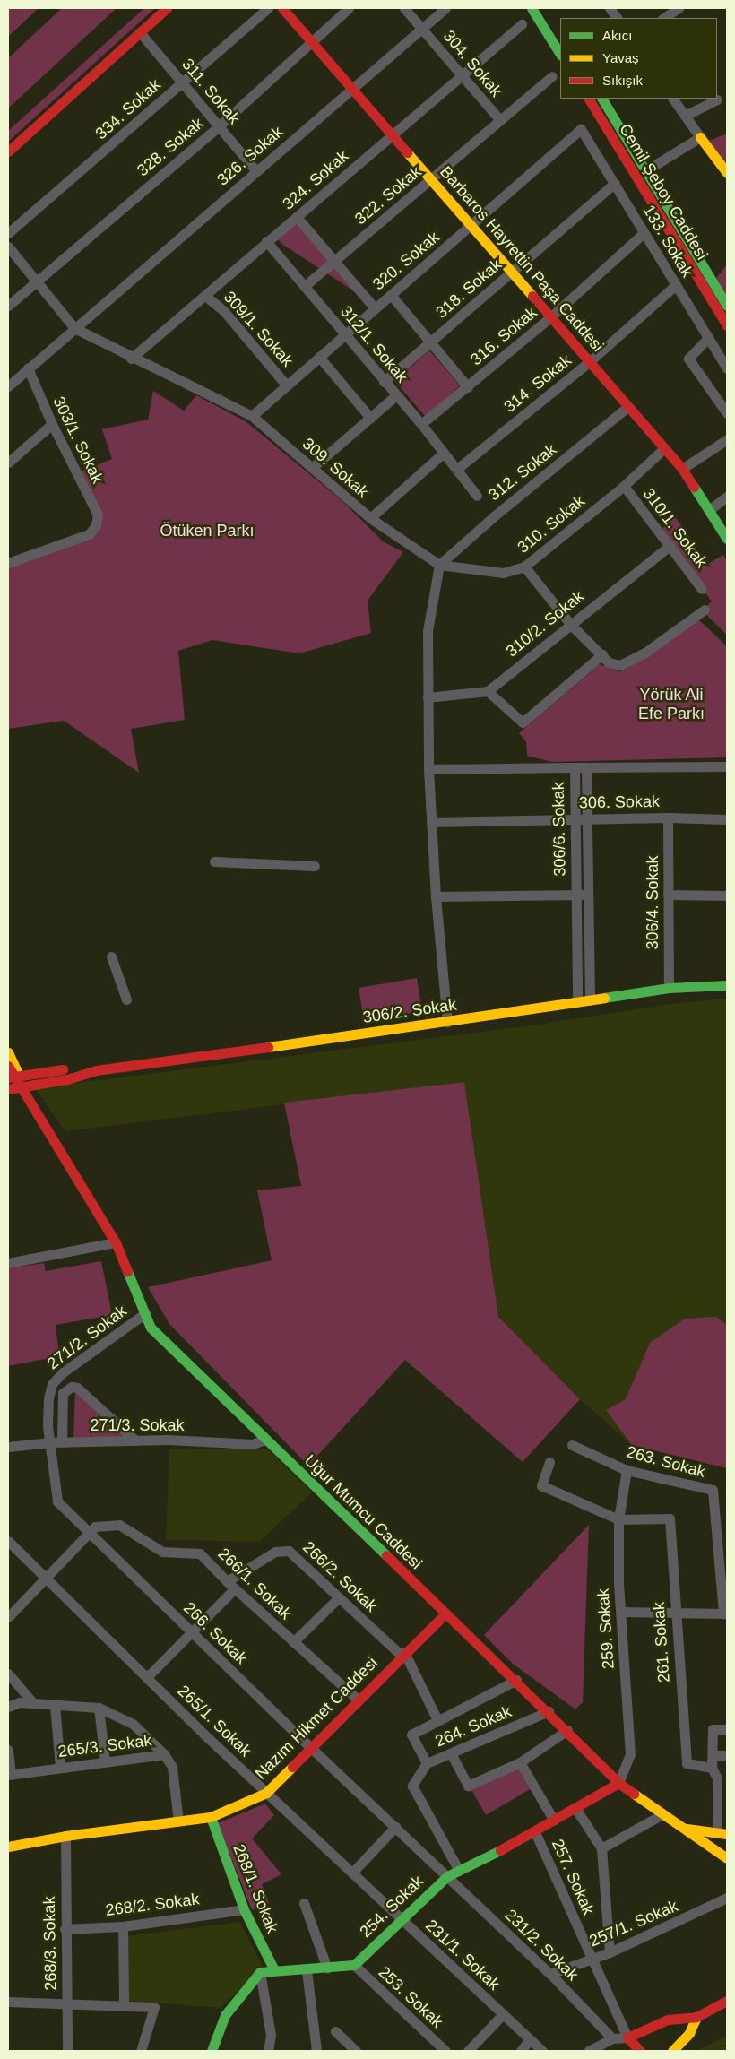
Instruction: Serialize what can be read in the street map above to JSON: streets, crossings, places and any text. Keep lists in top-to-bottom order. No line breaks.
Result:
{"streets":{"main road":["Cemil Şeboy Caddesi","Barbaros Hayrettin Paşa Caddesi","306/2. Sokak","Uğur Mumcu Caddesi","Nazım Hikmet Caddesi","268/1. Sokak","254. Sokak"],"street":["304. Sokak","311. Sokak","334. Sokak","328. Sokak","326. Sokak","324. Sokak","322. Sokak","133. Sokak","320. Sokak","318. Sokak","309/1. Sokak","316. Sokak","312/1. Sokak","314. Sokak","303/1. Sokak","309. Sokak","312. Sokak","310. Sokak","310/1. Sokak","310/2. Sokak","306. Sokak","306/6. Sokak","306/4. Sokak","271/2. Sokak","271/3. Sokak","263. Sokak","266/2. Sokak","266/1. Sokak","259. Sokak","266. Sokak","261. Sokak","265/1. Sokak","264. Sokak","265/3. Sokak","257. Sokak","268/2. Sokak","257/1. Sokak","268/3. Sokak","231/2. Sokak","231/1. Sokak","253. Sokak"]},"crossings":[["304. Sokak","326. Sokak"],["304. Sokak","324. Sokak"],["304. Sokak","322. Sokak"],["311. Sokak","334. Sokak"],["311. Sokak","328. Sokak"],["311. Sokak","326. Sokak"],["328. Sokak","Barbaros Hayrettin Paşa Caddesi"],["328. Sokak","309. Sokak"],["326. Sokak","Barbaros Hayrettin Paşa Caddesi"],["326. Sokak","303/1. Sokak"],["326. Sokak","309. Sokak"],["324. Sokak","Barbaros Hayrettin Paşa Caddesi"],["324. Sokak","309/1. Sokak"],["324. Sokak","312/1. Sokak"],["324. Sokak","309. Sokak"],["322. Sokak","Barbaros Hayrettin Paşa Caddesi"],["322. Sokak","312/1. Sokak"],["133. Sokak","320. Sokak"],["133. Sokak","318. Sokak"],["133. Sokak","316. Sokak"],["133. Sokak","314. Sokak"],["Barbaros Hayrettin Paşa Caddesi","320. Sokak"],["Barbaros Hayrettin Paşa Caddesi","318. Sokak"],["Barbaros Hayrettin Paşa Caddesi","316. Sokak"],["Barbaros Hayrettin Paşa Caddesi","314. Sokak"],["Barbaros Hayrettin Paşa Caddesi","312. Sokak"],["Barbaros Hayrettin Paşa Caddesi","310. Sokak"],["320. Sokak","309/1. Sokak"],["320. Sokak","312/1. Sokak"],["320. Sokak","309. Sokak"],["318. Sokak","312/1. Sokak"],["316. Sokak","312/1. Sokak"],["312/1. Sokak","314. Sokak"],["309. Sokak","312. Sokak"],["309. Sokak","310. Sokak"],["312. Sokak","310. Sokak"],["310. Sokak","310/1. Sokak"],["310/1. Sokak","310/2. Sokak"],["306. Sokak","306/6. Sokak"],["306. Sokak","306/4. Sokak"],["306/6. Sokak","306/2. Sokak"],["306/4. Sokak","306/2. Sokak"],["306/2. Sokak","Uğur Mumcu Caddesi"],["271/2. Sokak","271/3. Sokak"],["271/2. Sokak","Uğur Mumcu Caddesi"],["271/2. Sokak","266. Sokak"],["271/3. Sokak","Uğur Mumcu Caddesi"],["271/3. Sokak","266. Sokak"],["263. Sokak","259. Sokak"],["Uğur Mumcu Caddesi","259. Sokak"],["Uğur Mumcu Caddesi","Nazım Hikmet Caddesi"],["Uğur Mumcu Caddesi","264. Sokak"],["Uğur Mumcu Caddesi","254. Sokak"],["266/2. Sokak","266/1. Sokak"],["266/2. Sokak","Nazım Hikmet Caddesi"],["266/2. Sokak","264. Sokak"],["266/1. Sokak","266. Sokak"],["266/1. Sokak","Nazım Hikmet Caddesi"],["259. Sokak","261. Sokak"],["259. Sokak","254. Sokak"],["266. Sokak","Nazım Hikmet Caddesi"],["266. Sokak","254. Sokak"],["266. Sokak","231/2. Sokak"],["Nazım Hikmet Caddesi","265/1. Sokak"],["Nazım Hikmet Caddesi","265/3. Sokak"],["Nazım Hikmet Caddesi","268/1. Sokak"],["Nazım Hikmet Caddesi","268/3. Sokak"],["265/1. Sokak","254. Sokak"],["265/1. Sokak","231/1. Sokak"],["257. Sokak","254. Sokak"],["257. Sokak","257/1. Sokak"],["268/1. Sokak","268/2. Sokak"],["268/2. Sokak","268/3. Sokak"],["254. Sokak","231/2. Sokak"],["254. Sokak","231/1. Sokak"],["254. Sokak","253. Sokak"],["257/1. Sokak","231/2. Sokak"]],"parks":["Ötüken Parkı","Yörük Ali Efe Parkı"],"legend":["Akıcı","Yavaş","Sıkışık"]}
